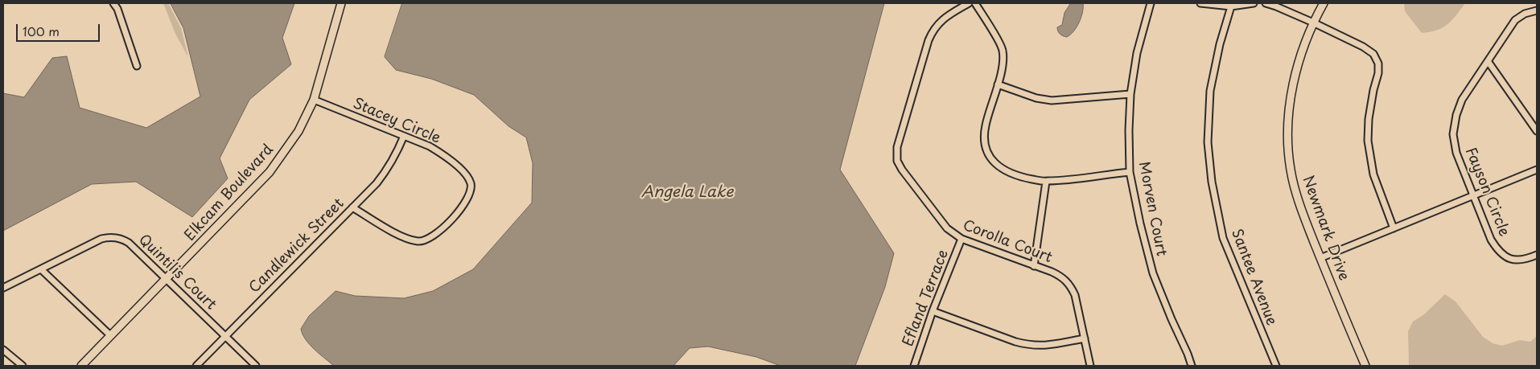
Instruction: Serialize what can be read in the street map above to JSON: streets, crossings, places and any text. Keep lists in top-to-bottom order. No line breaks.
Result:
{"streets":{"street":["Stacey Circle","Fayson Circle","Elkcam Boulevard","Morven Court","Newmark Drive","Corolla Court","Candlewick Street","Quintilis Court","Santee Avenue","Efland Terrace"]},"crossings":[["Stacey Circle","Elkcam Boulevard"],["Stacey Circle","Candlewick Street"],["Elkcam Boulevard","Quintilis Court"],["Corolla Court","Efland Terrace"],["Candlewick Street","Quintilis Court"]],"water":["Angela Lake"],"scale_bar":"100 m"}
